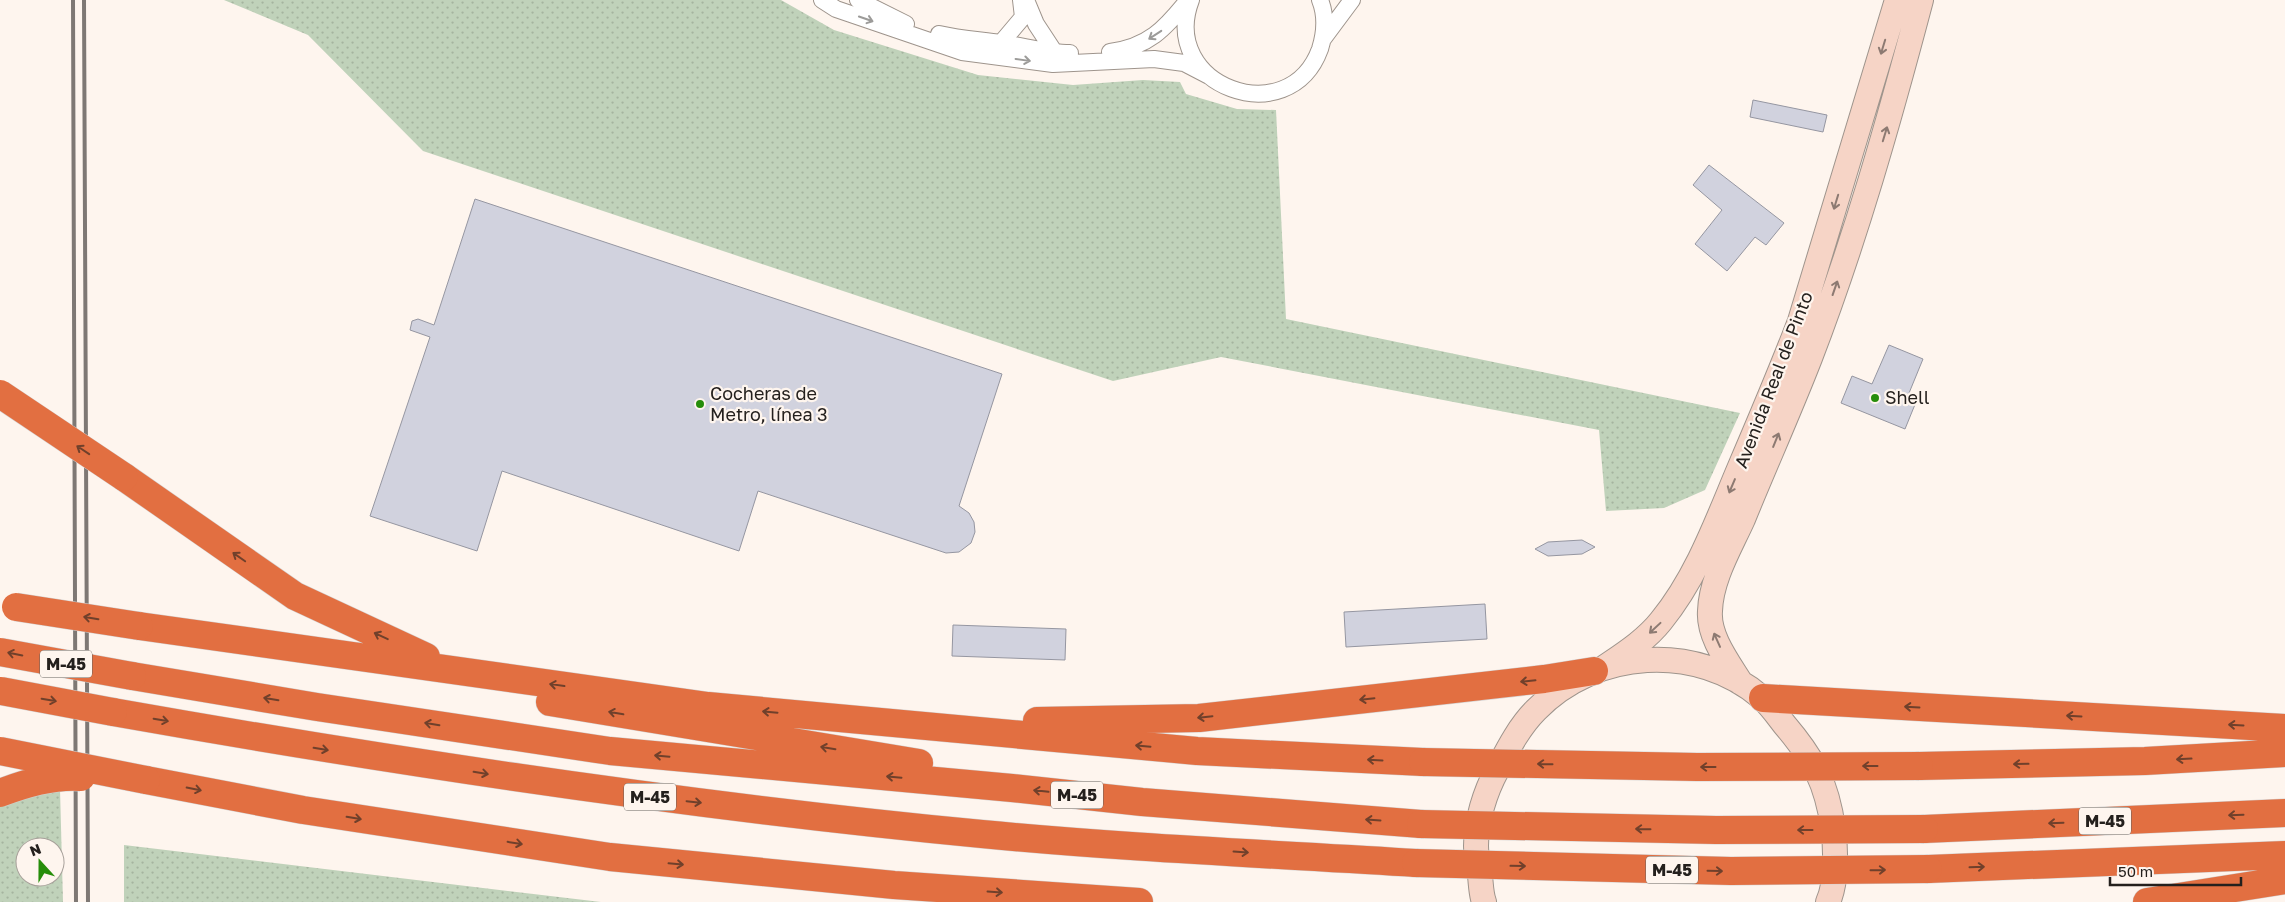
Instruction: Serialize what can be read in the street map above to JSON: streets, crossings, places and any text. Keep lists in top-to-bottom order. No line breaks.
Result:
{"streets":{"highway":["M-45"],"main road":["Avenida Real de Pinto"]},"places":["Shell","Cocheras de Metro, línea 3"],"scale_bar":"50 m","north":"top"}
